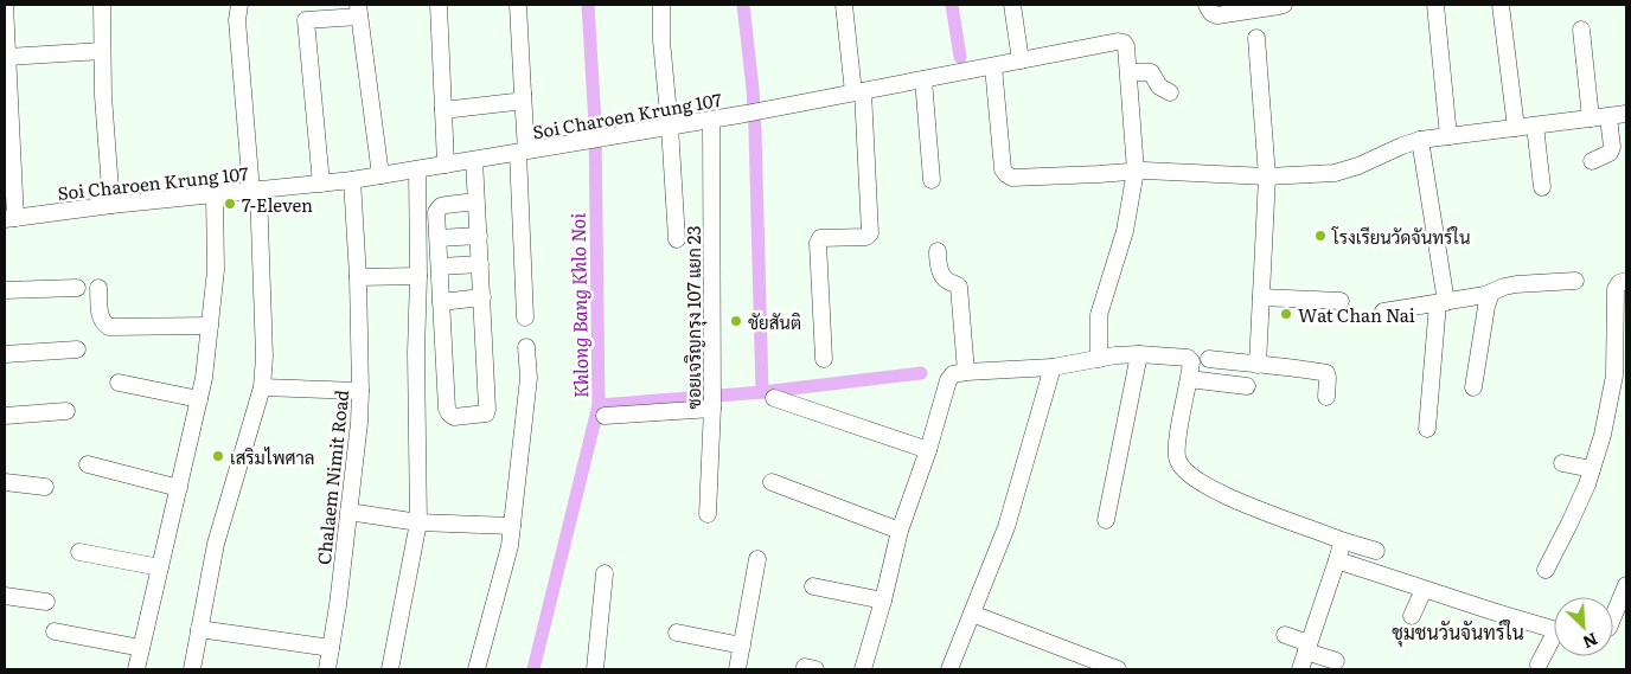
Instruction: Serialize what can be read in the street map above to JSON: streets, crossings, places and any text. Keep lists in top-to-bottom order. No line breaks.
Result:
{"streets":{"street":["Soi Charoen Krung 107","ซอยเจริญกรุง 107 แยก 23","Chalaem Nimit Road"]},"crossings":[["Soi Charoen Krung 107","ซอยเจริญกรุง 107 แยก 23"],["Soi Charoen Krung 107","Chalaem Nimit Road"]],"districts":["ชุมชนวันจันทร์ใน"],"water":["Khlong Bang Khlo Noi"],"places":["7-Eleven","โรงเรียนวัดจันทร์ใน","Wat Chan Nai","ชัยสันติ","เสริมไพศาล"],"north":"bottom right"}
